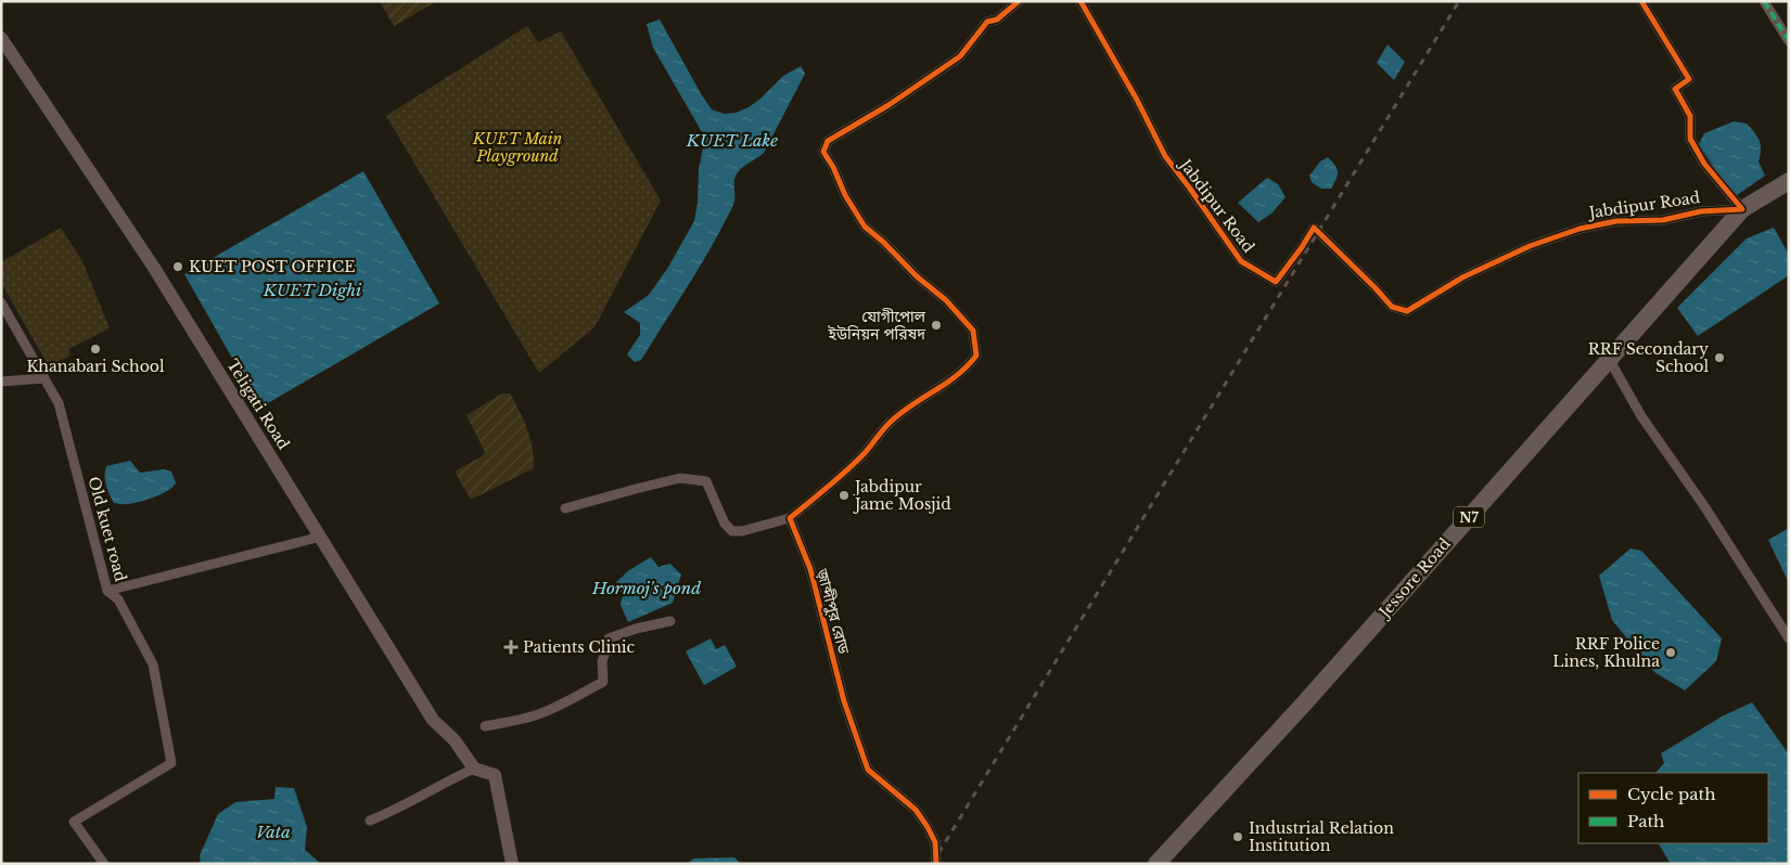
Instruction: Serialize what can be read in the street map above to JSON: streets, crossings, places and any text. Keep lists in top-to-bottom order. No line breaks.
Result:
{"streets":{"highway":["N7","Jessore Road"],"main road":["Teligati Road"],"street":["Jabdipur Road","Old kuet road","জ়াব্দীপুর রোড"]},"crossings":[["Jabdipur Road","Jessore Road"]],"water":["KUET Lake","KUET Dighi","Hormoj's pond","Vata"],"parks":["KUET Main Playground"],"places":{"other":["KUET POST OFFICE","যোগীপোল ইউনিয়ন পরিষদ","Khanabari School","RRF Secondary School","Jabdipur Jame Mosjid","RRF Police Lines, Khulna","Industrial Relation Institution"],"health":["Patients Clinic"]},"legend":["Cycle path","Path"]}
